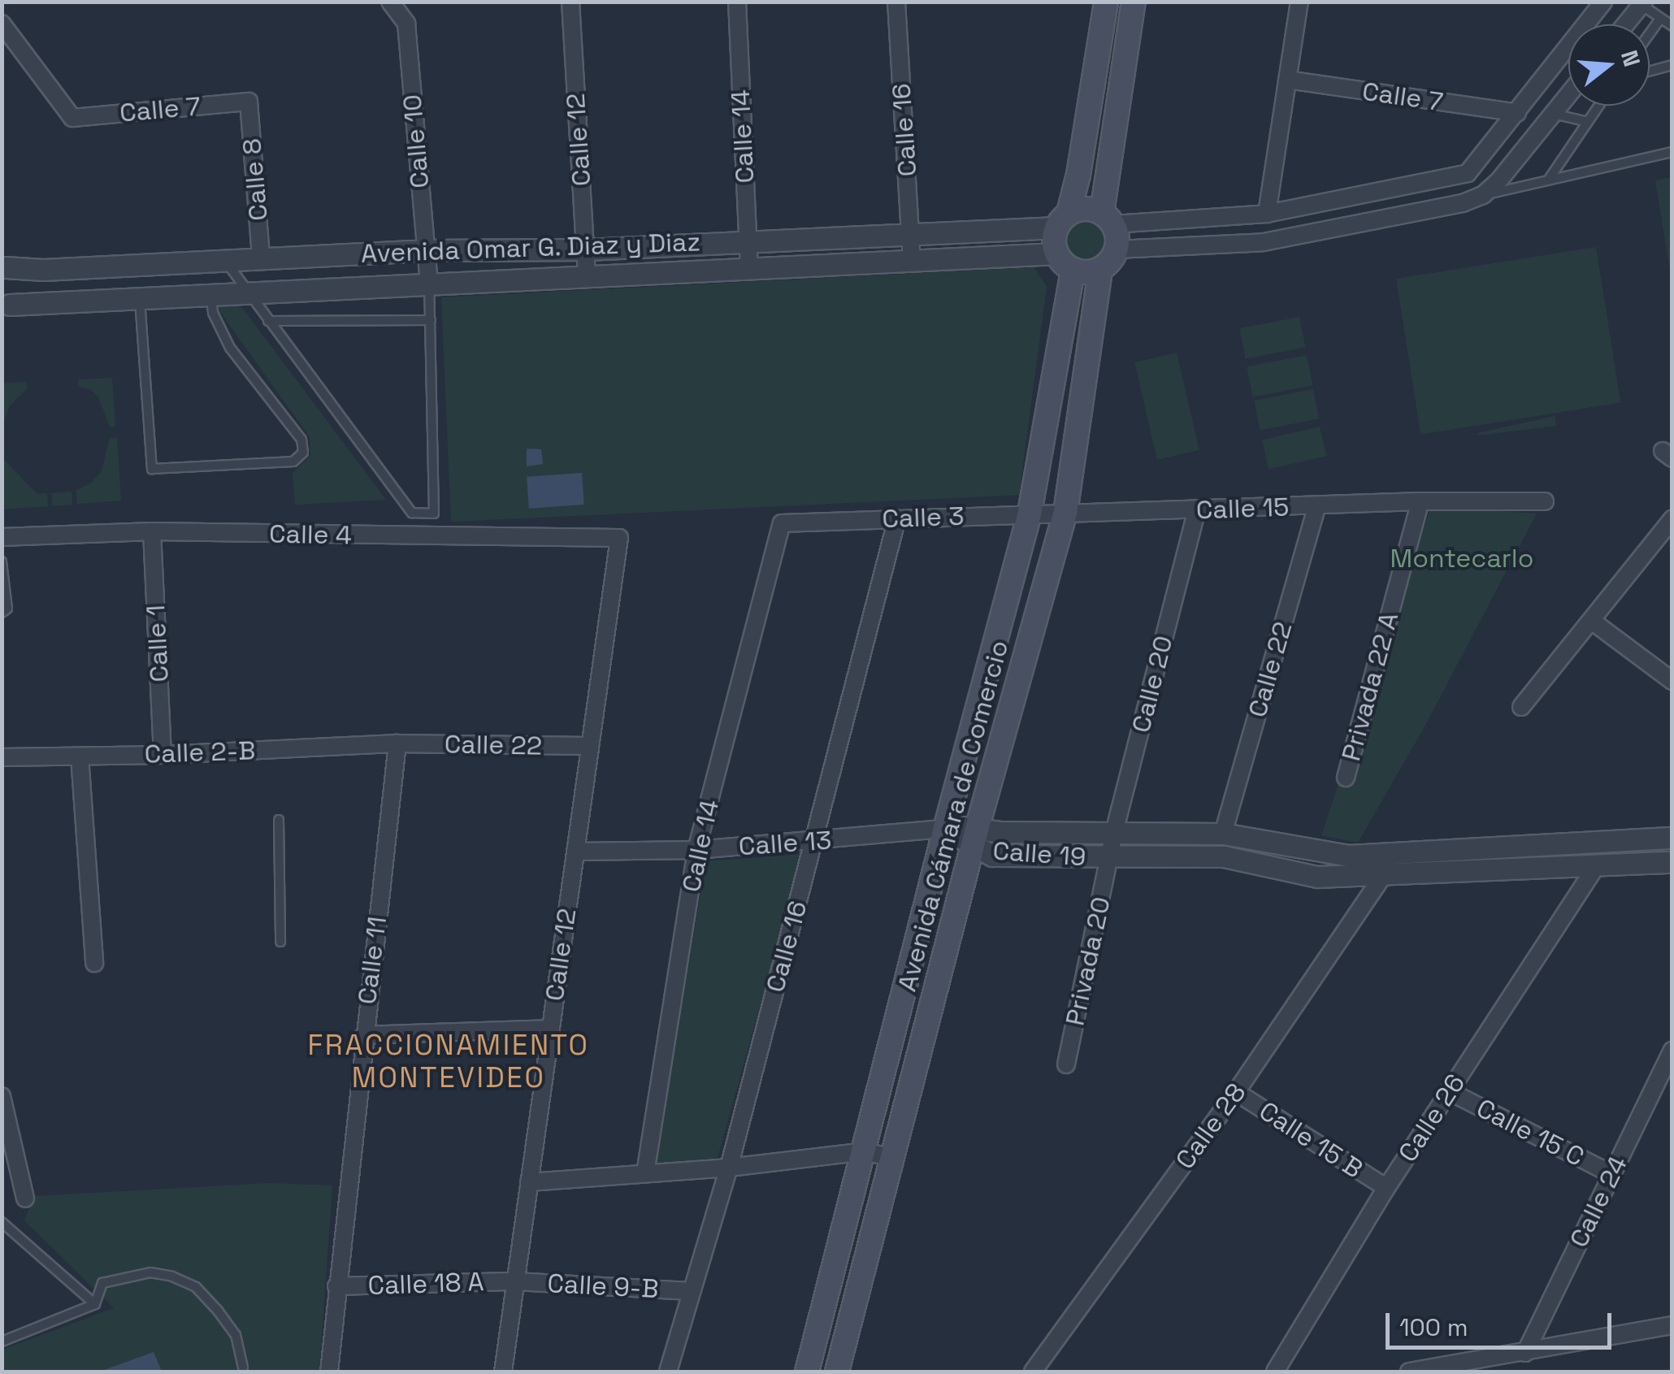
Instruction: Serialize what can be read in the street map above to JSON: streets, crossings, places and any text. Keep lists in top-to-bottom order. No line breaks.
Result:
{"streets":{"main road":["Avenida Cámara de Comercio"],"street":["Calle 7","Calle 16","Calle 14","Calle 12","Calle 10","Calle 8","Avenida Omar G. Diaz y Diaz","Calle 15","Calle 3","Calle 4","Calle 1","Calle 22","Calle 20","Privada 22 A","Calle 2-B","Calle 13","Calle 19","Calle 11","Privada 20","Calle 26","Calle 28","Calle 15 C","Calle 15 B","Calle 24","Calle 18 A","Calle 9-B"]},"crossings":[["Calle 7","Calle 8"],["Calle 16","Avenida Omar G. Diaz y Diaz"],["Calle 16","Calle 3"],["Calle 16","Calle 13"],["Calle 16","Calle 9-B"],["Calle 14","Avenida Omar G. Diaz y Diaz"],["Calle 14","Calle 3"],["Calle 14","Calle 13"],["Calle 12","Avenida Omar G. Diaz y Diaz"],["Calle 12","Calle 4"],["Calle 12","Calle 22"],["Calle 12","Calle 13"],["Calle 12","Calle 18 A"],["Calle 12","Calle 9-B"],["Calle 10","Avenida Omar G. Diaz y Diaz"],["Calle 8","Avenida Omar G. Diaz y Diaz"],["Avenida Omar G. Diaz y Diaz","Avenida Cámara de Comercio"],["Calle 15","Calle 3"],["Calle 15","Calle 22"],["Calle 15","Calle 20"],["Calle 15","Privada 22 A"],["Calle 15","Avenida Cámara de Comercio"],["Calle 3","Avenida Cámara de Comercio"],["Calle 4","Calle 1"],["Calle 1","Calle 2-B"],["Calle 22","Calle 2-B"],["Calle 22","Calle 19"],["Calle 22","Calle 11"],["Calle 20","Calle 19"],["Calle 20","Privada 20"],["Calle 2-B","Calle 11"],["Avenida Cámara de Comercio","Calle 13"],["Avenida Cámara de Comercio","Calle 19"],["Calle 13","Calle 19"],["Calle 19","Privada 20"],["Calle 19","Calle 26"],["Calle 19","Calle 28"],["Calle 11","Calle 18 A"],["Calle 26","Calle 15 C"],["Calle 26","Calle 15 B"],["Calle 28","Calle 15 B"],["Calle 15 C","Calle 24"],["Calle 18 A","Calle 9-B"]],"districts":["FRACCIONAMIENTO MONTEVIDEO"],"parks":["Montecarlo"],"scale_bar":"100 m","north":"right"}
